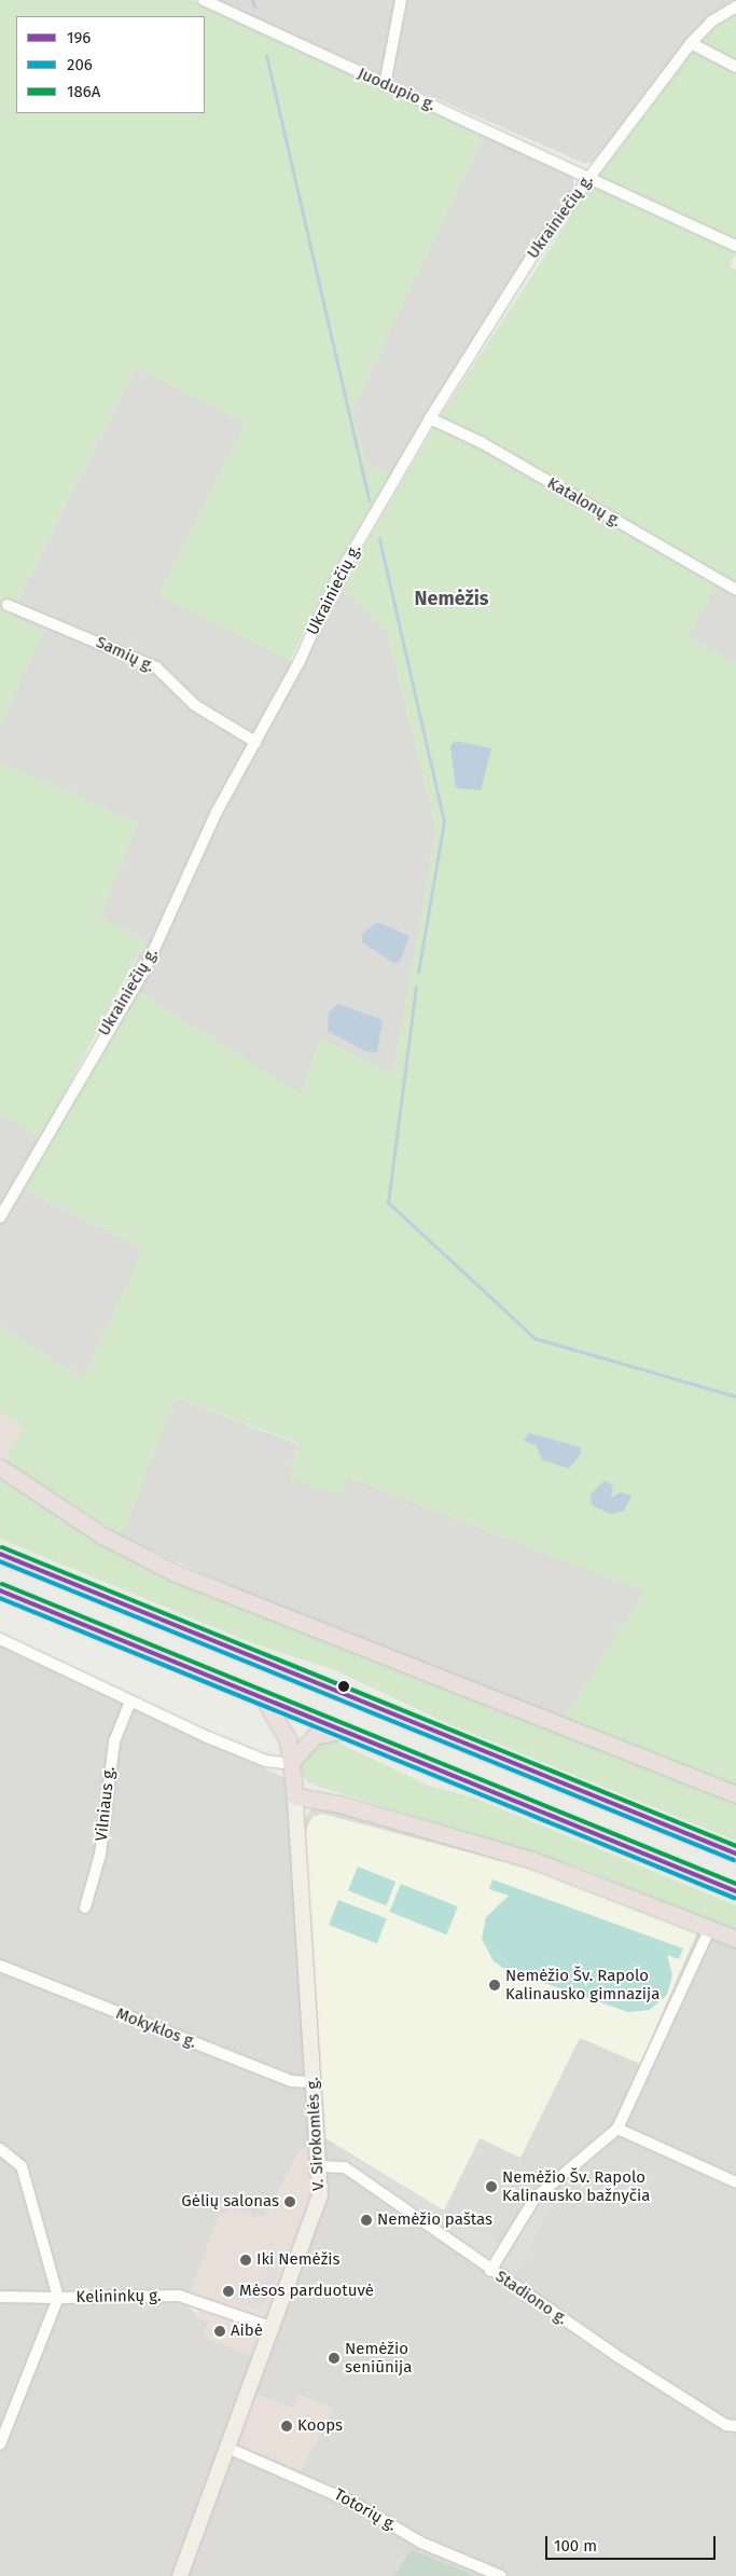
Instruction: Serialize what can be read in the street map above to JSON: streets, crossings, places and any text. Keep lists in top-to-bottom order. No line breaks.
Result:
{"streets":{"main road":["V. Sirokomlės g."],"street":["Juodupio g.","Ukrainiečių g.","Katalonų g.","Samių g.","Vilniaus g.","Mokyklos g.","Kelininkų g.","Stadiono g.","Totorių g."]},"crossings":[["Juodupio g.","Ukrainiečių g."],["Ukrainiečių g.","Katalonų g."],["Ukrainiečių g.","Samių g."],["Mokyklos g.","V. Sirokomlės g."],["V. Sirokomlės g.","Kelininkų g."],["V. Sirokomlės g.","Totorių g."]],"districts":["Nemėžis"],"places":["Nemėžio Šv. Rapolo Kalinausko gimnazija","Nemėžio Šv. Rapolo Kalinausko bažnyčia","Gėlių salonas","Nemėžio paštas","Iki Nemėžis","Mėsos parduotuvė","Aibė","Nemėžio seniūnija","Koops"],"lines":["transit line 186A","transit line 196","transit line 206"],"legend":["196","206","186A"],"scale_bar":"100 m"}
